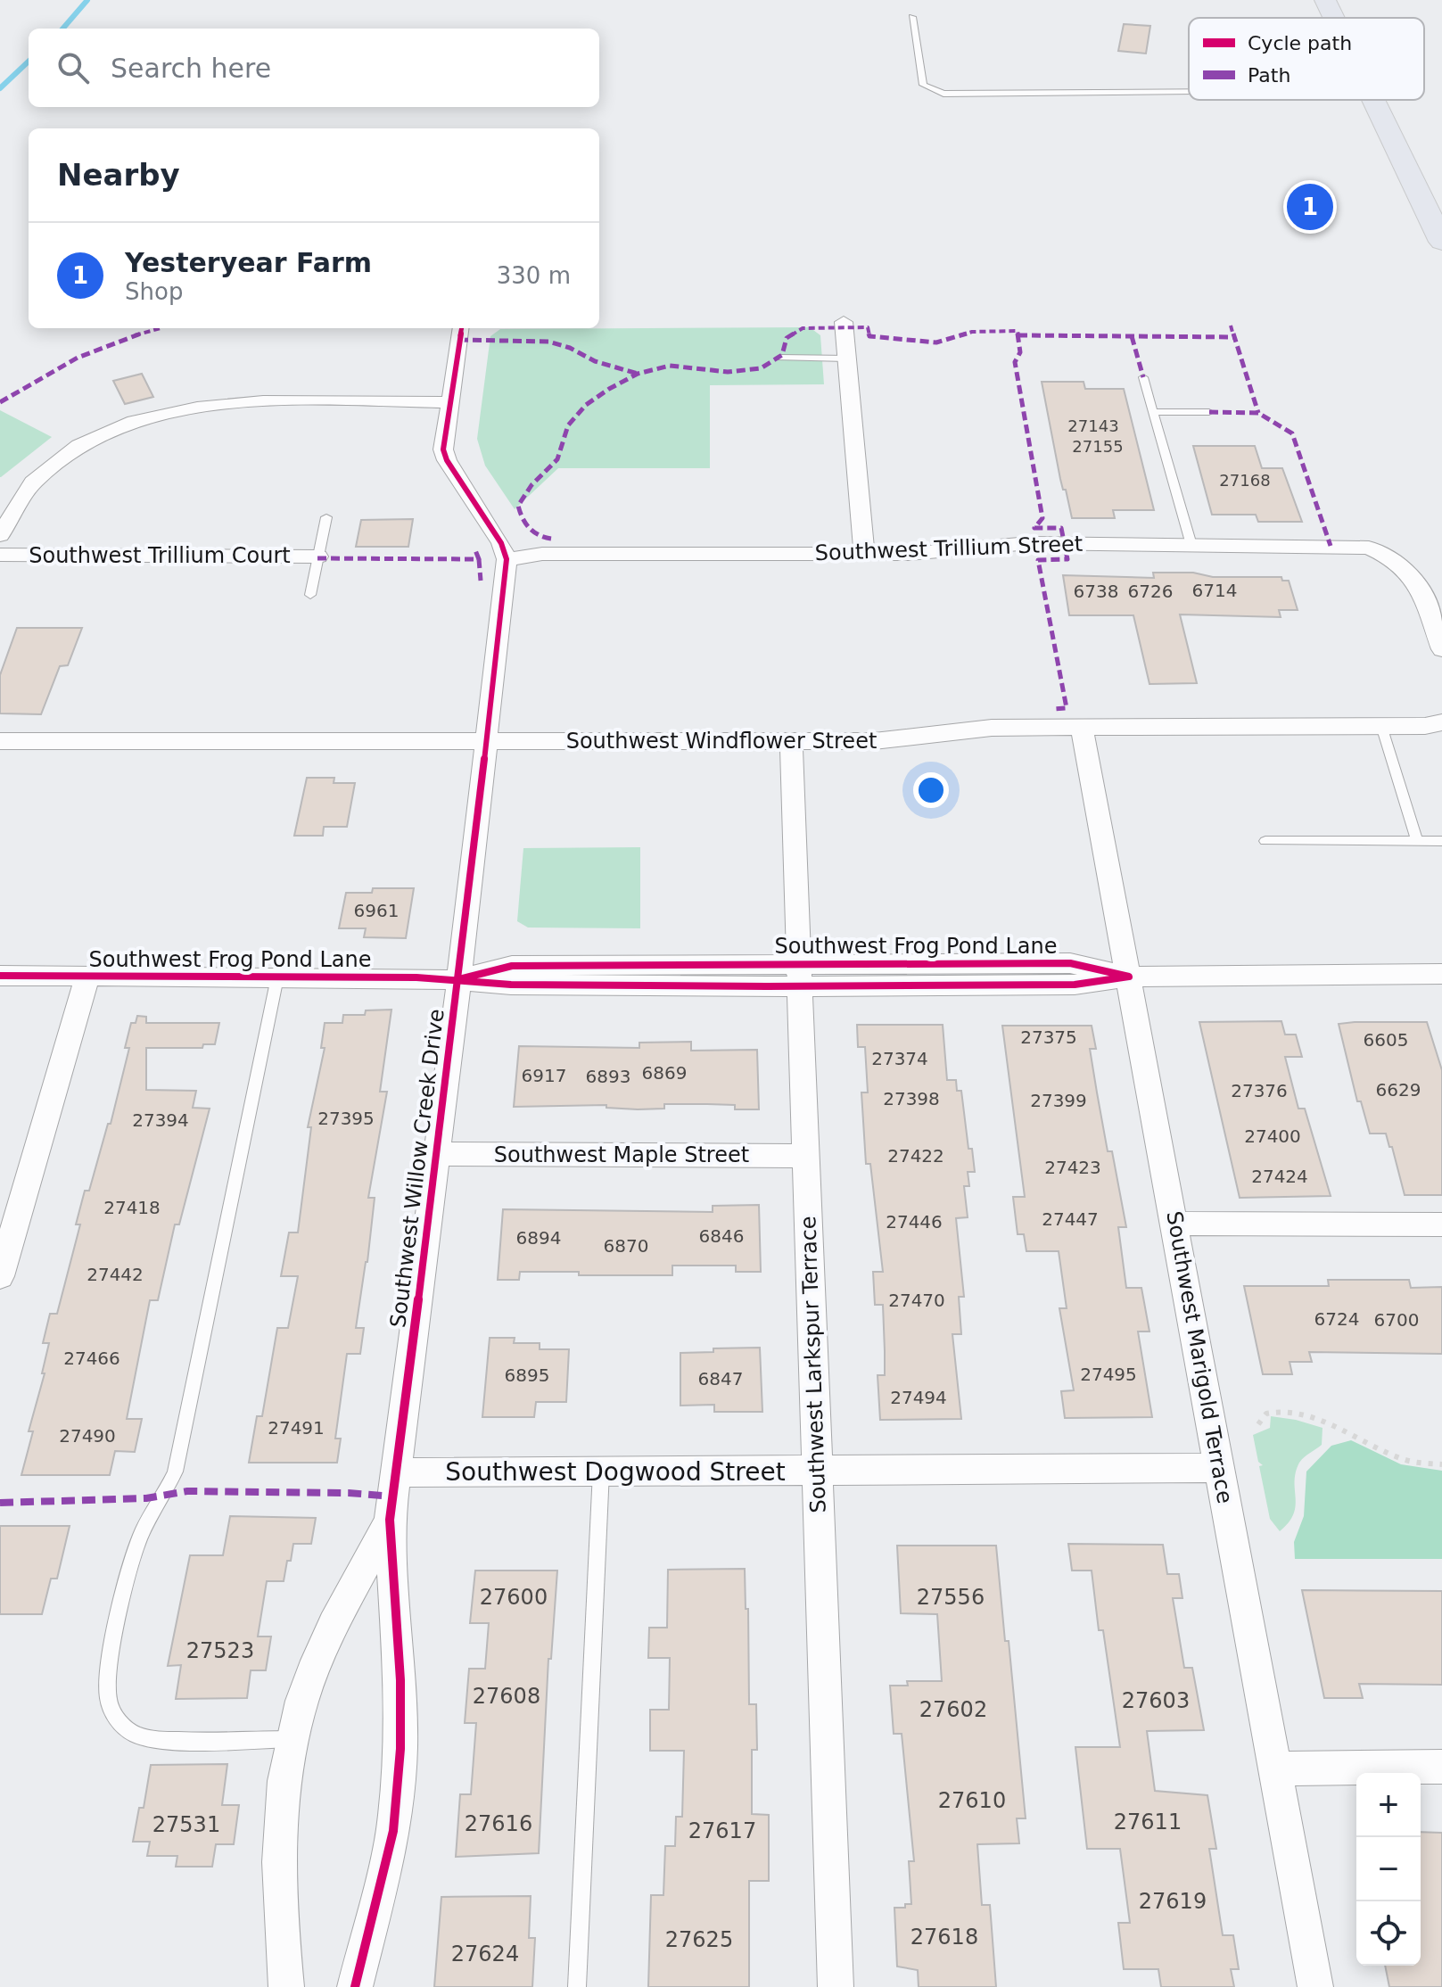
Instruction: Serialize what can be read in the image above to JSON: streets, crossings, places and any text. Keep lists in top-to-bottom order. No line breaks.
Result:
{"streets":{"street":["Southwest Trillium Street","Southwest Trillium Court","Southwest Windflower Street","Southwest Frog Pond Lane","Southwest Maple Street","Southwest Willow Creek Drive","Southwest Marigold Terrace","Southwest Larkspur Terrace","Southwest Dogwood Street"]},"crossings":[["Southwest Trillium Street","Southwest Willow Creek Drive"],["Southwest Windflower Street","Southwest Willow Creek Drive"],["Southwest Windflower Street","Southwest Marigold Terrace"],["Southwest Windflower Street","Southwest Larkspur Terrace"],["Southwest Frog Pond Lane","Southwest Willow Creek Drive"],["Southwest Frog Pond Lane","Southwest Marigold Terrace"],["Southwest Frog Pond Lane","Southwest Larkspur Terrace"],["Southwest Maple Street","Southwest Willow Creek Drive"],["Southwest Maple Street","Southwest Larkspur Terrace"],["Southwest Willow Creek Drive","Southwest Dogwood Street"],["Southwest Marigold Terrace","Southwest Dogwood Street"],["Southwest Larkspur Terrace","Southwest Dogwood Street"]],"house_numbers":["27143","27155","27168","6714","6738","6726","6961","27375","6605","27374","6869","6917","6893","6629","27376","27398","27399","27395","27394","27400","27422","27423","27424","27418","27447","27446","6846","6894","6870","27442","27470","6724","6700","27466","27495","6895","6847","27494","27491","27490","27600","27556","27523","27608","27603","27602","27610","27611","27616","27531","27617","27619","27618","27625","27624"],"legend":["Cycle path","Path"],"page":{"search":"Search here","heading":"Nearby","pins":"1","list":[{"mark":"1","name":"Yesteryear Farm","note":"Shop","value":"330 m"}],"map_buttons":["+","−"]}}
